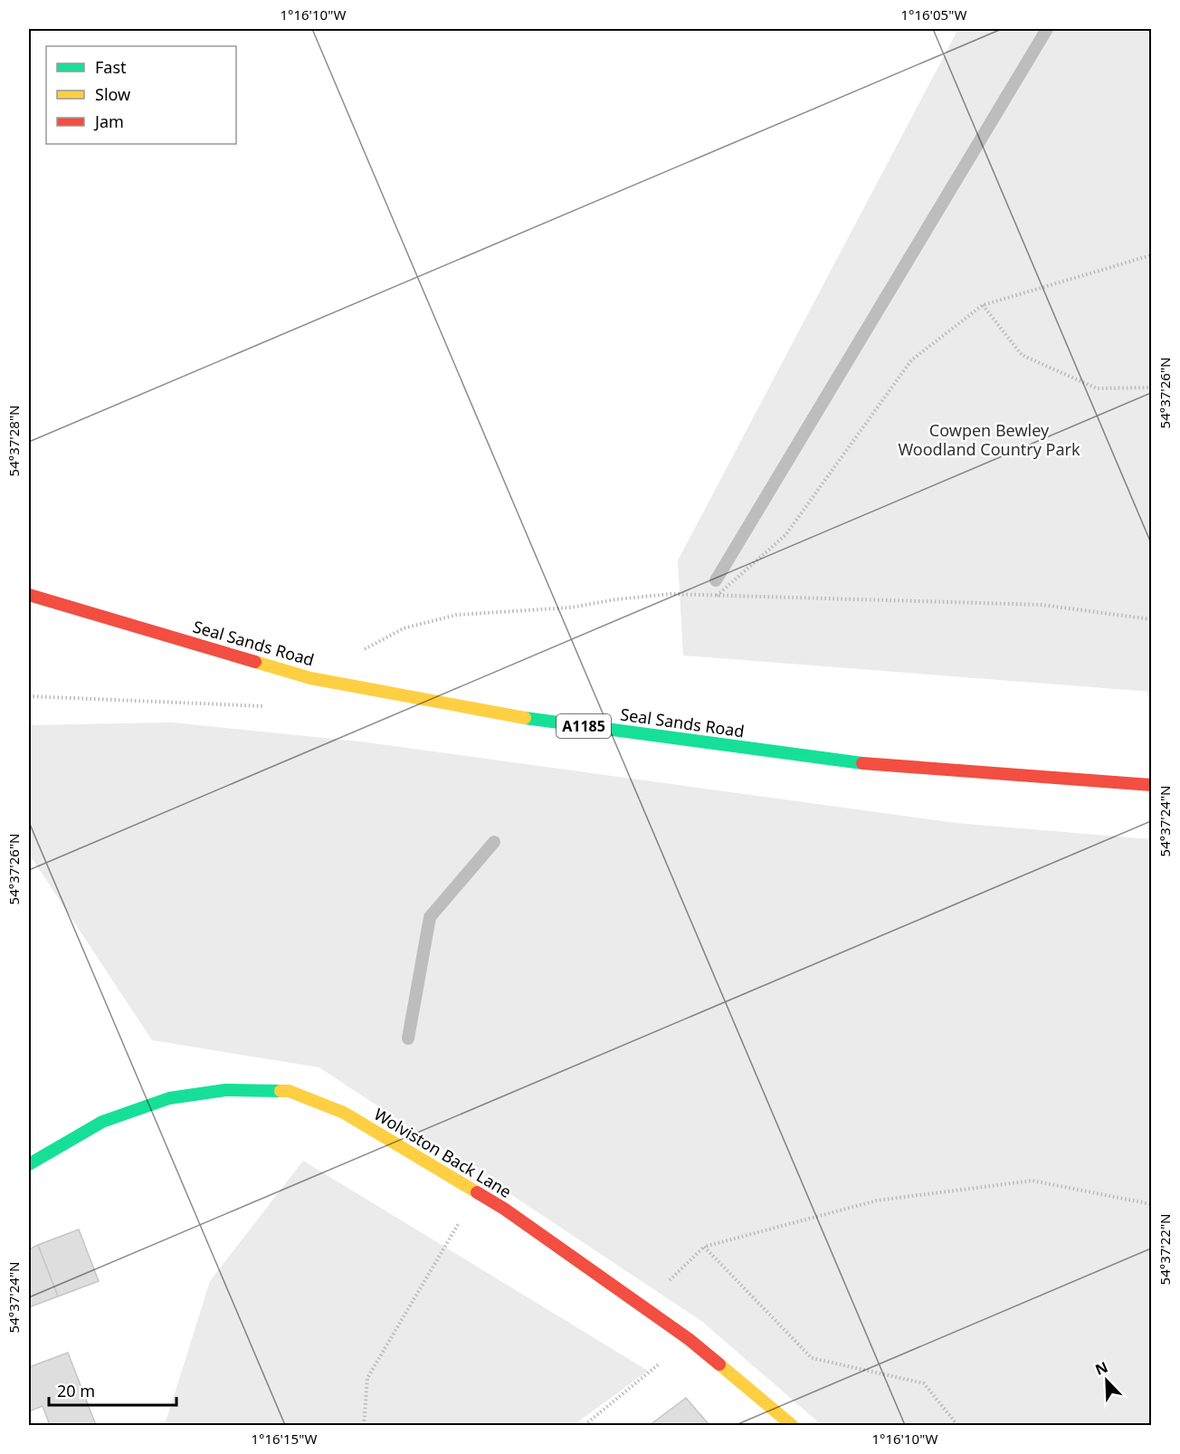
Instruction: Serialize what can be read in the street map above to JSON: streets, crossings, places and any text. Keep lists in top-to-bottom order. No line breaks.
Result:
{"streets":{"main road":["Seal Sands Road","A1185","Wolviston Back Lane"]},"parks":["Cowpen Bewley Woodland Country Park"],"legend":["Fast","Slow","Jam"],"scale_bar":"20 m","north":"top left","coordinates":["1°16'10\"W","1°16'05\"W","54°37'26\"N","54°37'28\"N","54°37'24\"N","54°37'22\"N","1°16'15\"W"]}
